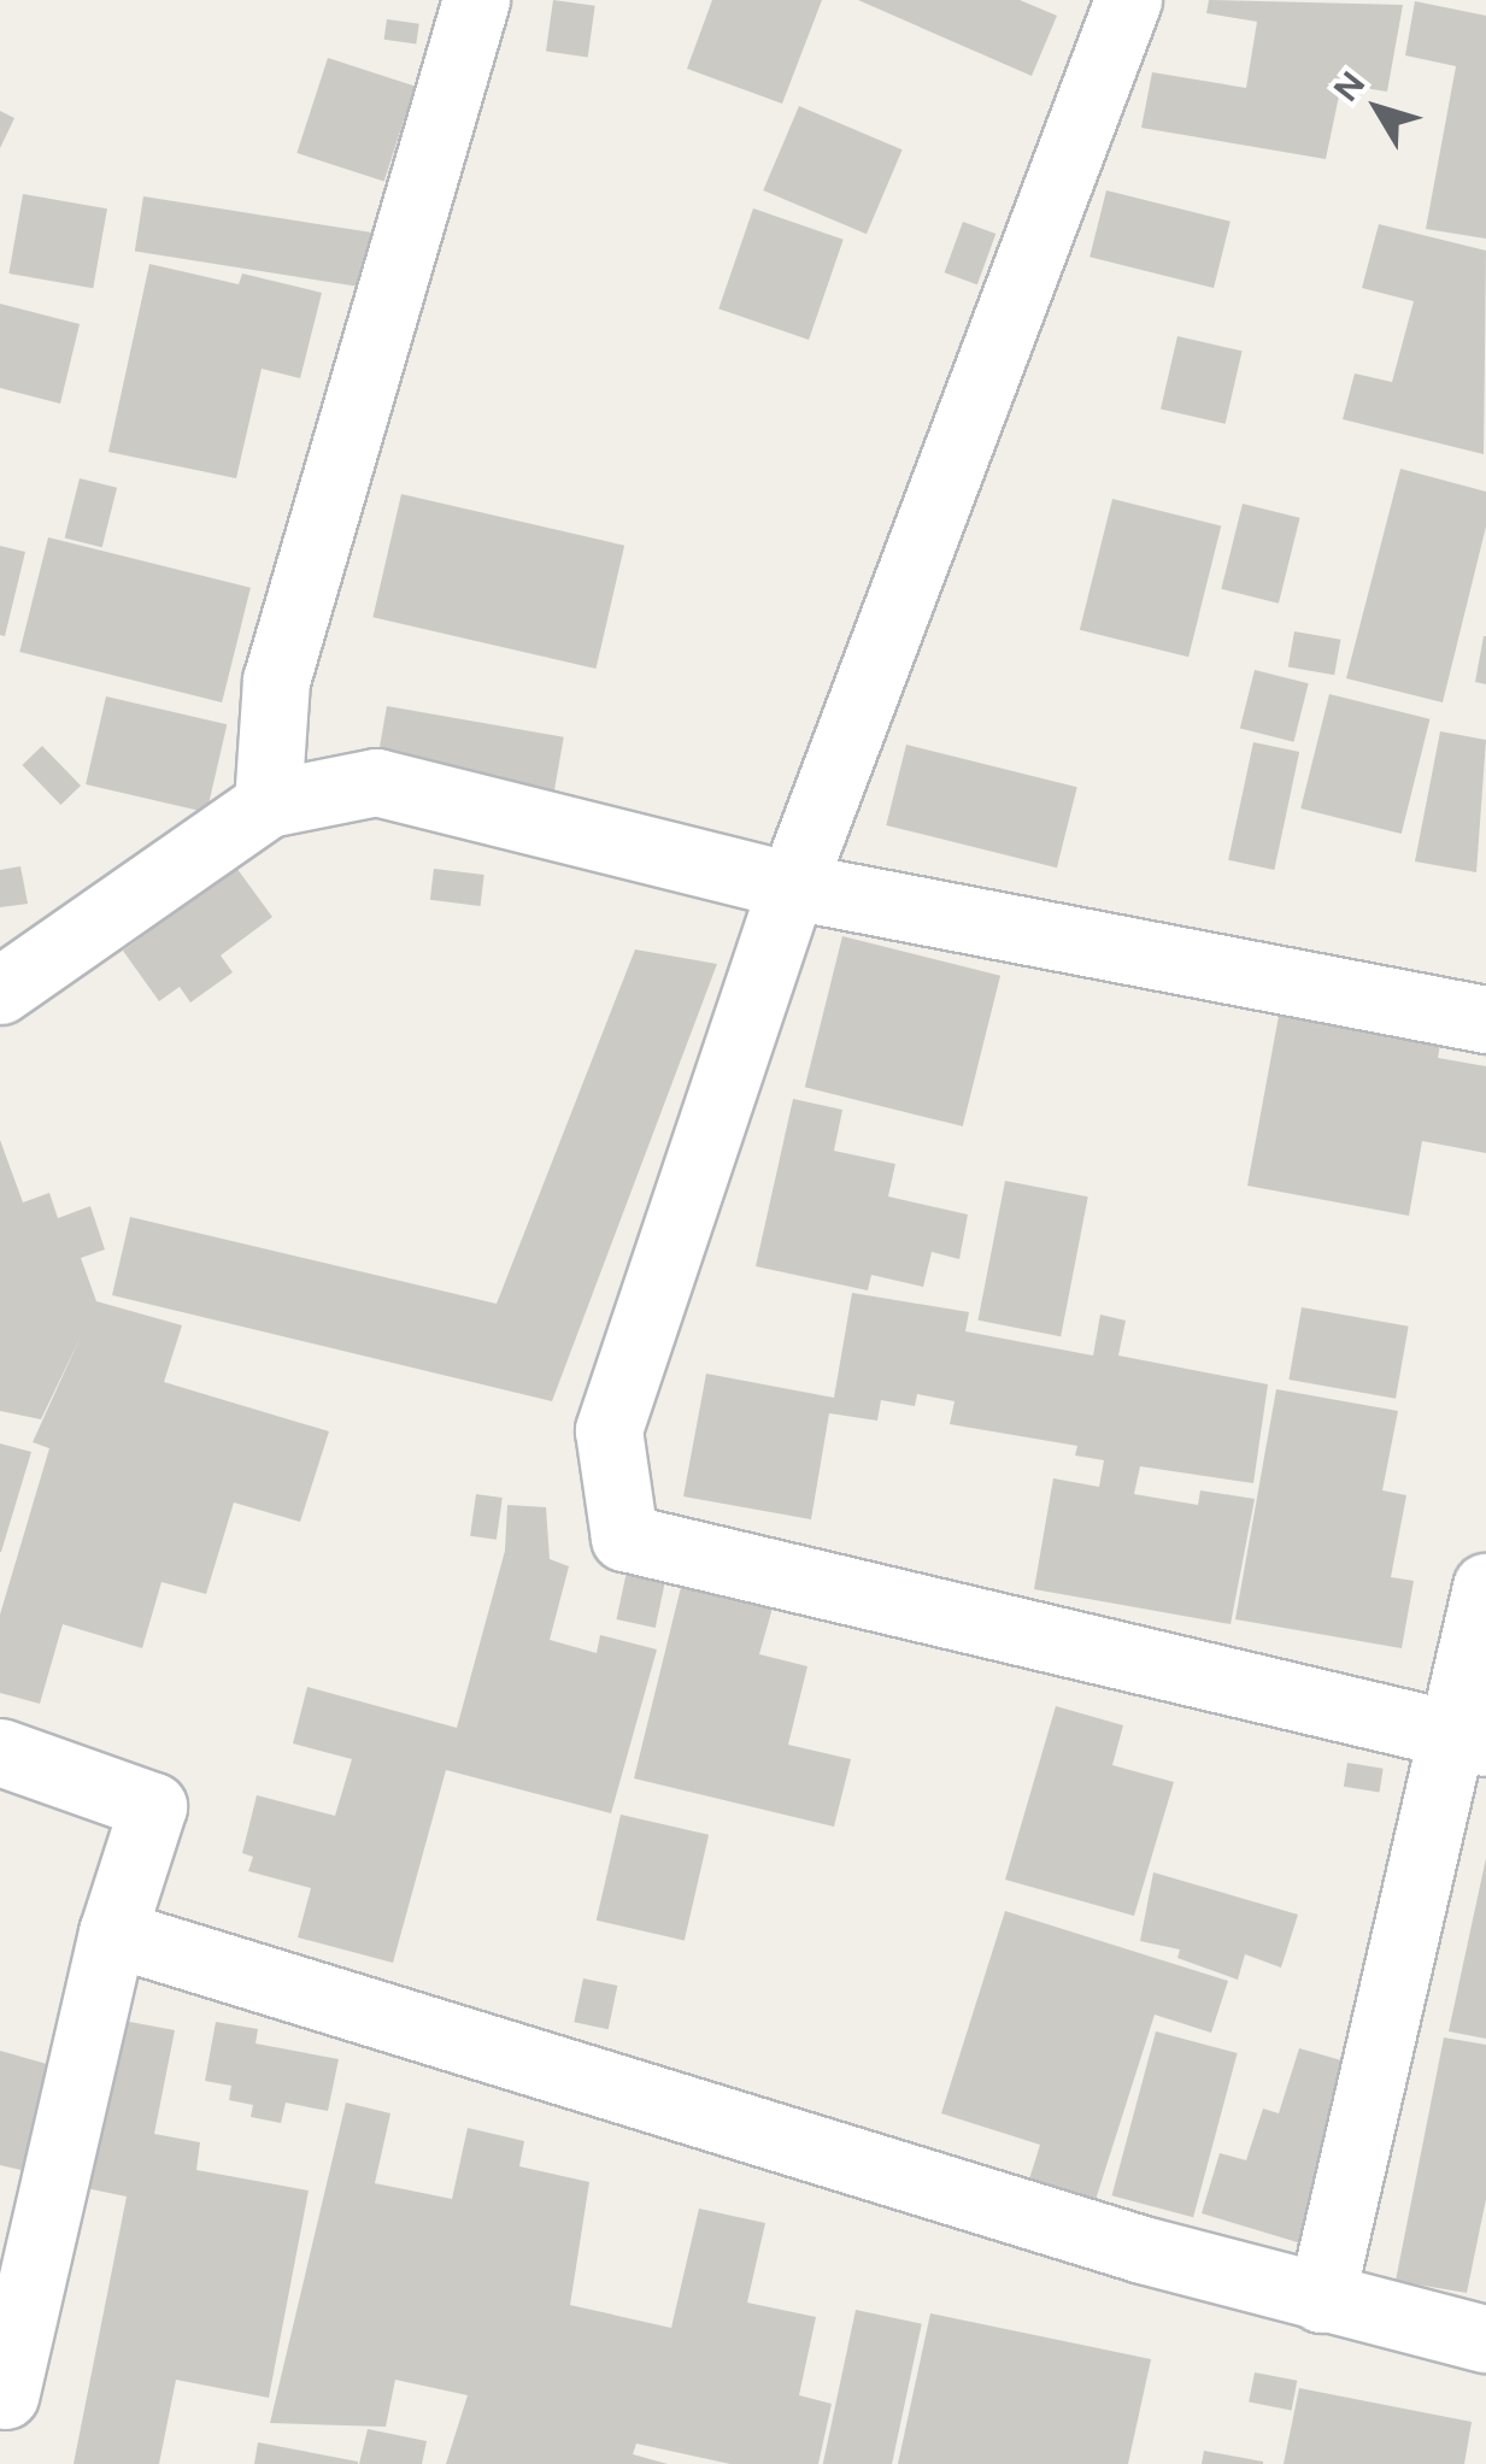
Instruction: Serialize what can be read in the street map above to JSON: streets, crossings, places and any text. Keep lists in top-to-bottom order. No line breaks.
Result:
{"north":"top left"}
